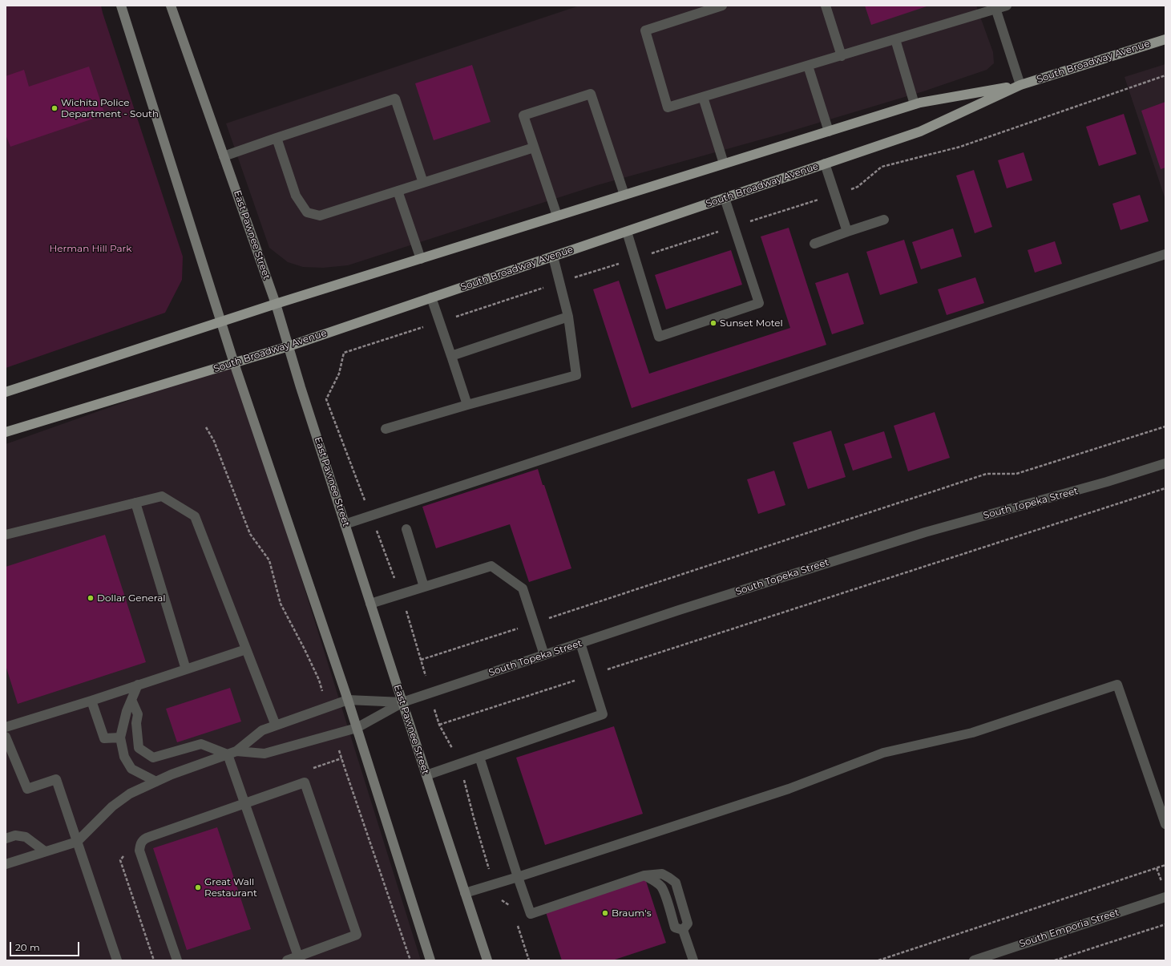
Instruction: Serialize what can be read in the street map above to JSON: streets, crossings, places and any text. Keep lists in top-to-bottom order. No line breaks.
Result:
{"streets":{"main road":["South Broadway Avenue","East Pawnee Street"],"street":["South Topeka Street","South Emporia Street"]},"crossings":[["South Broadway Avenue","East Pawnee Street"],["East Pawnee Street","South Topeka Street"]],"parks":["Herman Hill Park"],"places":["Wichita Police Department - South","Sunset Motel","Dollar General","Great Wall Restaurant","Braum's"],"scale_bar":"20 m"}
